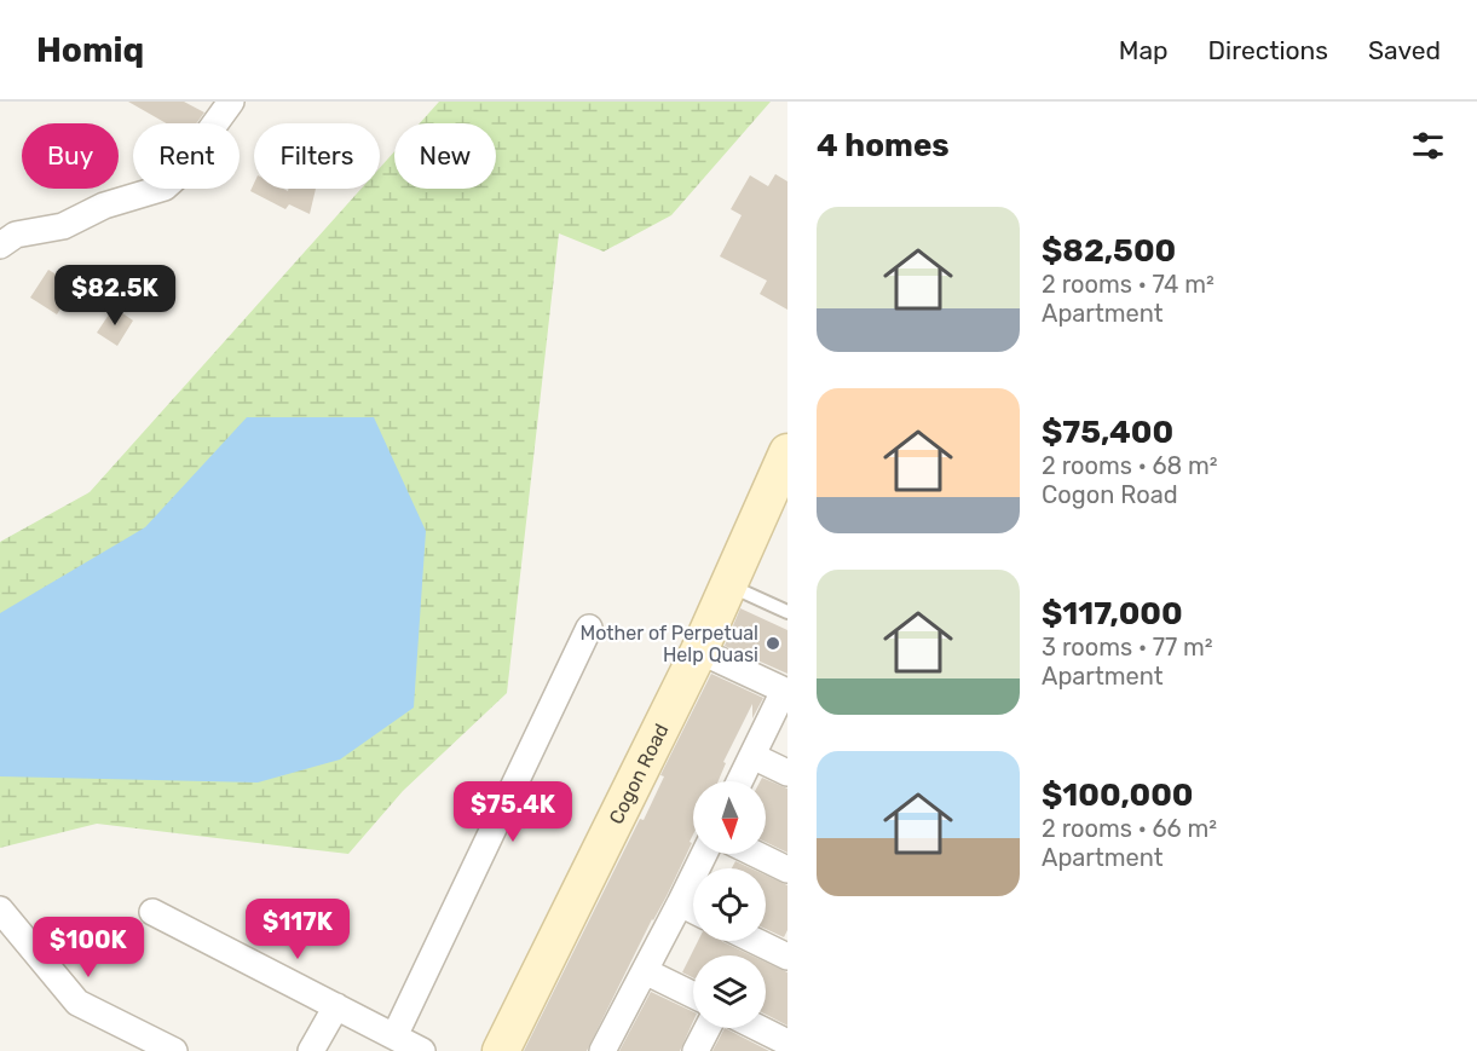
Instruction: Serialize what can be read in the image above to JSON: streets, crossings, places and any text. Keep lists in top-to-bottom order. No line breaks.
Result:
{"streets":{"street":["Cogon Road"]},"places":["Mother of Perpetual Help Quasi"],"north":"bottom","page":{"header":"Homiq","nav":["Map","Directions","Saved"],"heading":"4 homes","chip":["Buy","Rent","Filters","New"],"list":[{"name":"$82,500","note":"2 rooms · 74 m² · Apartment"},{"name":"$75,400","note":"2 rooms · 68 m² · Cogon Road"},{"name":"$117,000","note":"3 rooms · 77 m² · Apartment"},{"name":"$100,000","note":"2 rooms · 66 m² · Apartment"}],"price":["$82.5K","$75.4K","$117K","$100K"]}}
